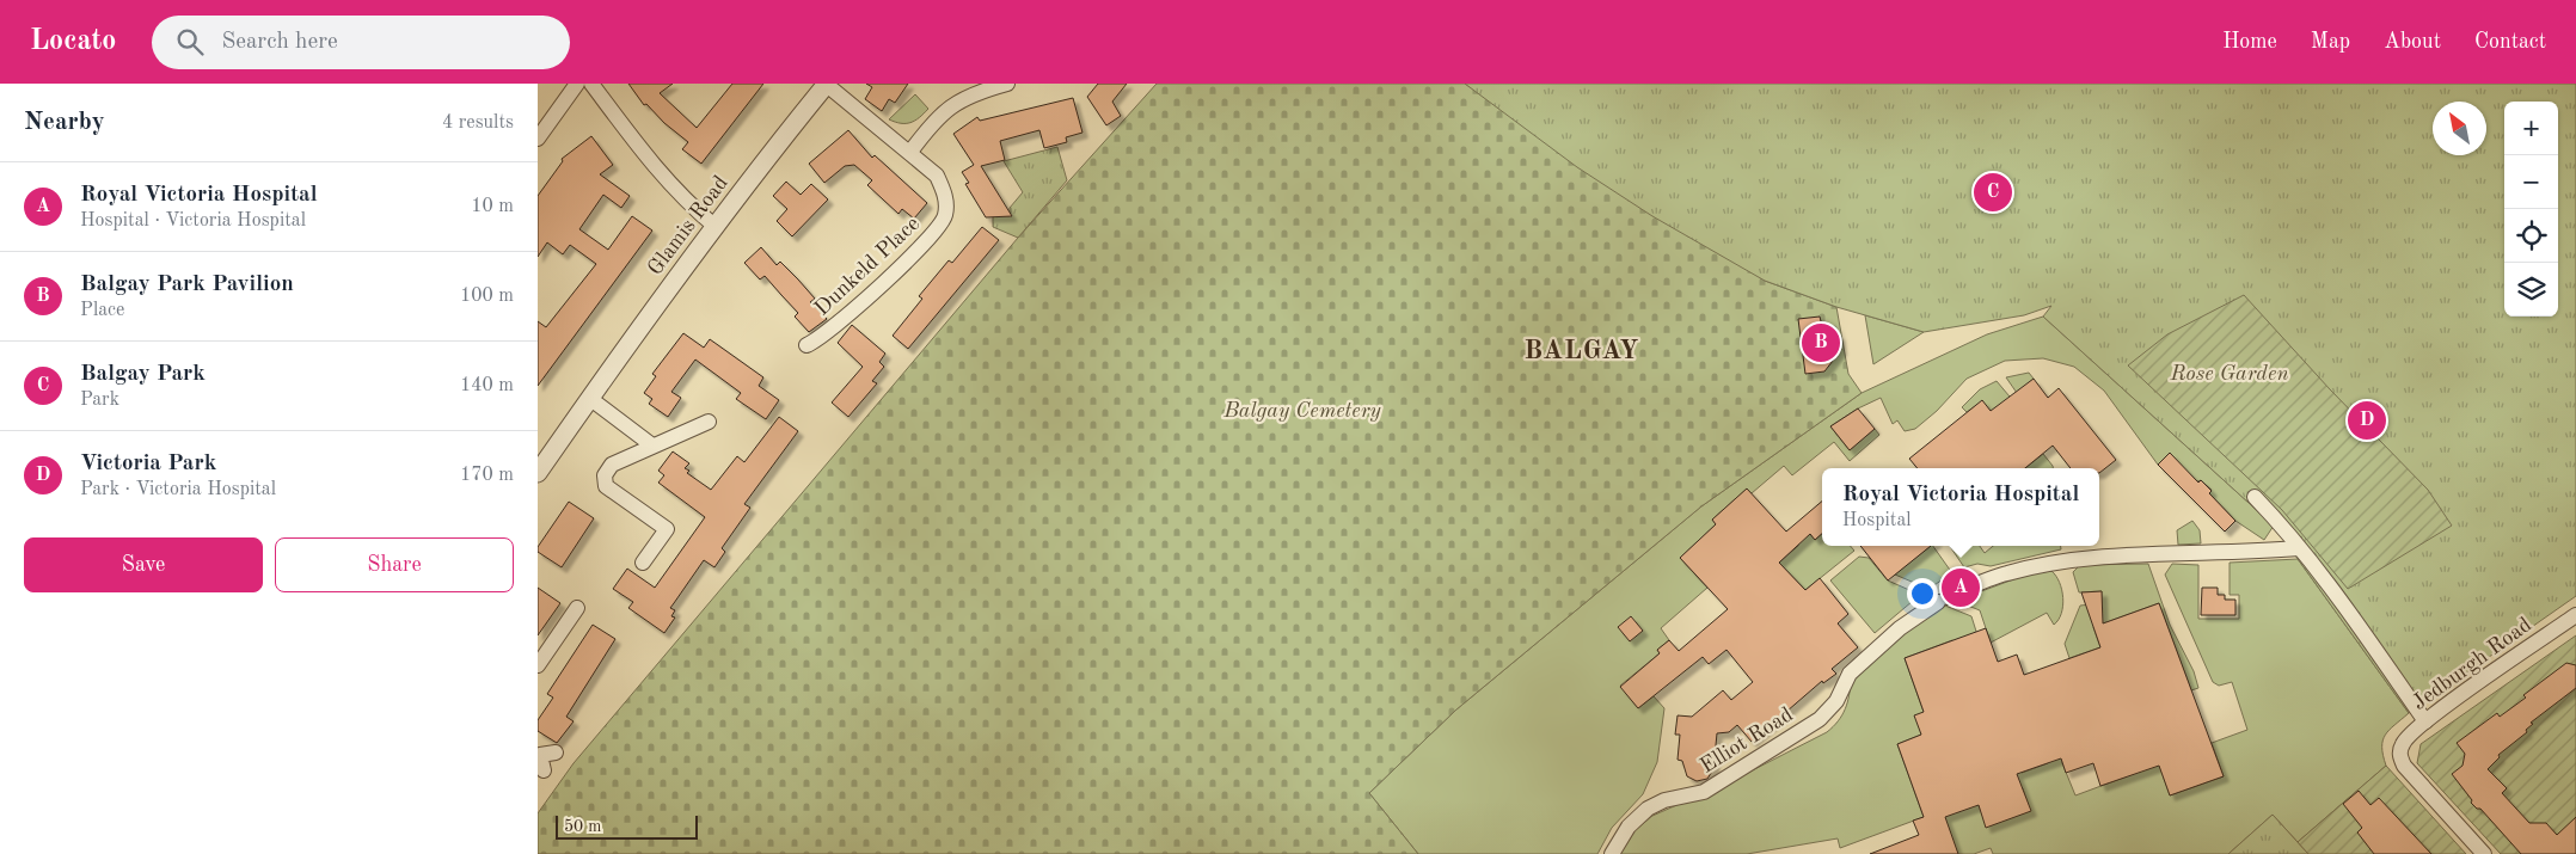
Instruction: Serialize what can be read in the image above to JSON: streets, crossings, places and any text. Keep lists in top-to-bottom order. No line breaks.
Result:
{"streets":{"street":["Glamis Road","Dunkeld Place","Jedburgh Road","Elliot Road"]},"crossings":[["Glamis Road","Dunkeld Place"]],"districts":["BALGAY"],"parks":["Rose Garden","Balgay Cemetery"],"scale_bar":"50 m","north":"top left","page":{"header":"Locato","search":"Search here","nav":["Home","Map","About","Contact"],"heading":["Nearby","4 results"],"map_buttons":["+","−"],"list":[{"mark":"A","name":"Royal Victoria Hospital","note":"Hospital · Victoria Hospital","value":"10 m"},{"mark":"B","name":"Balgay Park Pavilion","note":"Place","value":"100 m"},{"mark":"C","name":"Balgay Park","note":"Park","value":"140 m"},{"mark":"D","name":"Victoria Park","note":"Park · Victoria Hospital","value":"170 m"}],"pins":["C","B","D","A"],"popup":["Royal Victoria Hospital","Hospital"],"buttons":["Save","Share"],"scale":"50 m"}}
